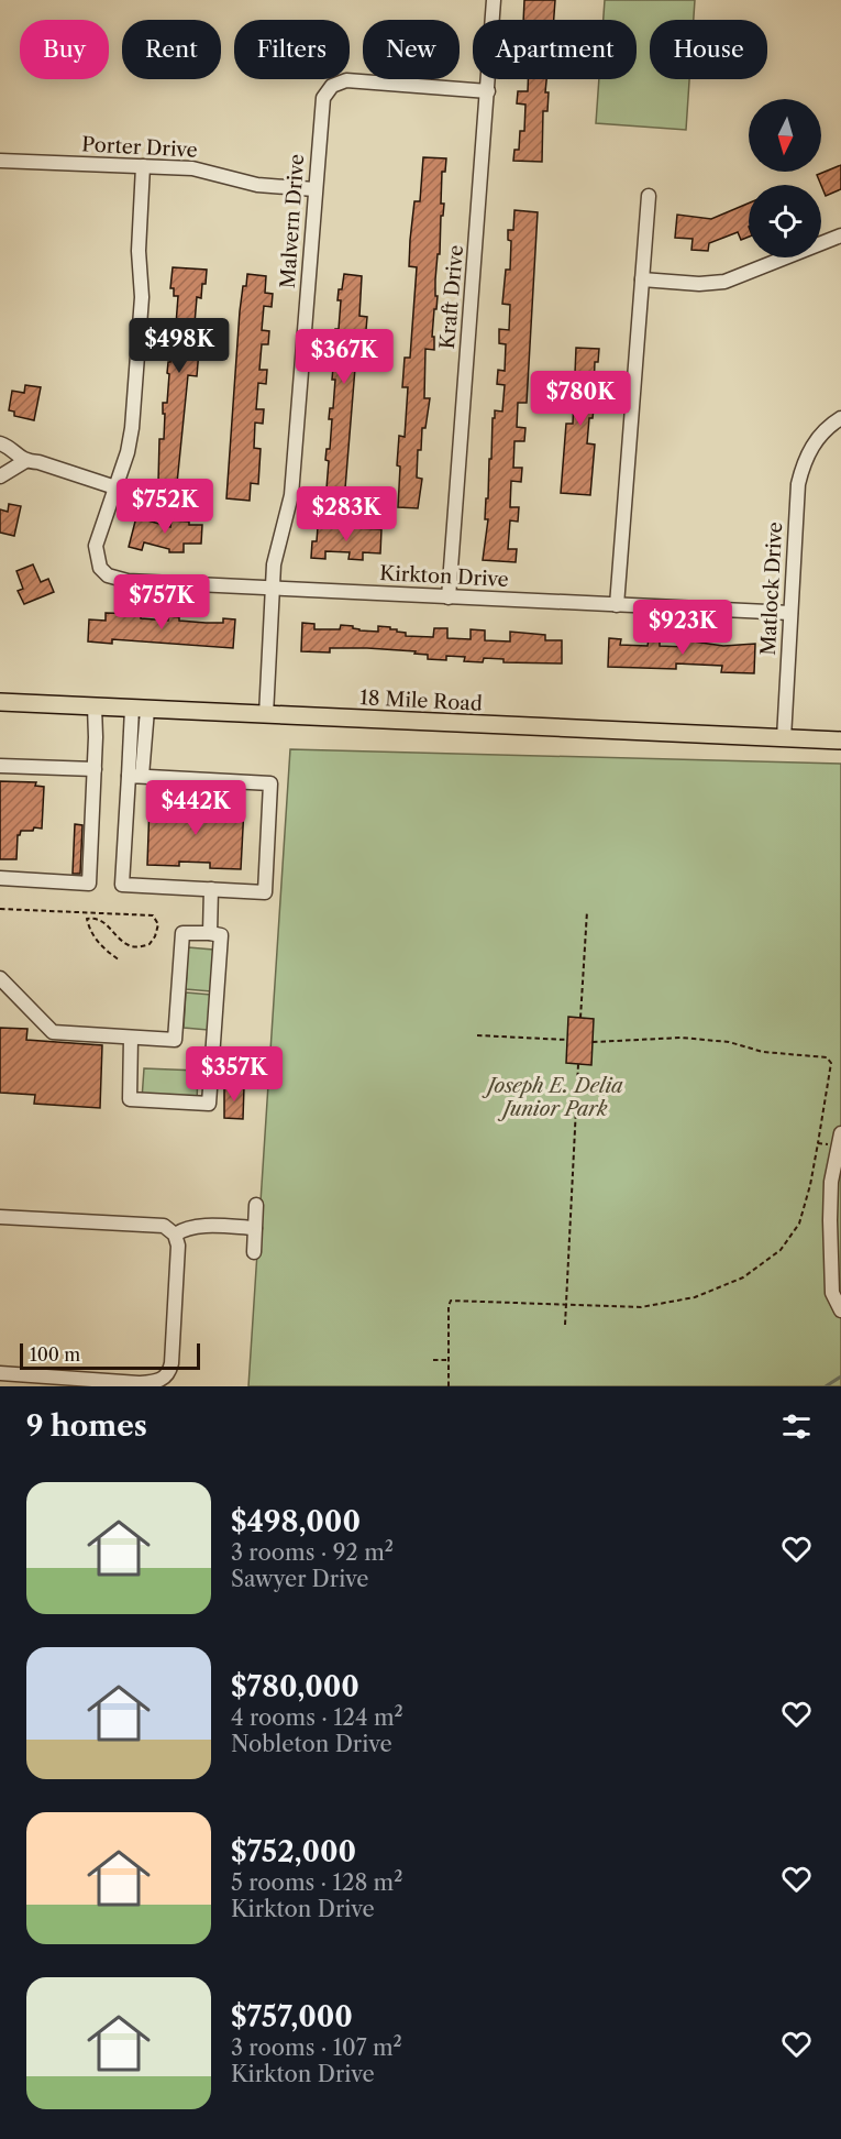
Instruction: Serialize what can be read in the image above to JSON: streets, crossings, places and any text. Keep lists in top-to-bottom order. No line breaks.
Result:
{"streets":{"main road":["18 Mile Road"],"street":["Porter Drive","Malvern Drive","Kraft Drive","Kirkton Drive","Matlock Drive"]},"crossings":[["Porter Drive","Malvern Drive"],["Malvern Drive","Kraft Drive"],["Malvern Drive","Kirkton Drive"],["Malvern Drive","18 Mile Road"],["Kraft Drive","Kirkton Drive"],["Kirkton Drive","Matlock Drive"],["Matlock Drive","18 Mile Road"]],"parks":["Joseph E. Delia Junior Park"],"scale_bar":"100 m","north":"bottom","page":{"chip":["Buy","Rent","Filters","New","Apartment","House"],"price":["$498K","$367K","$780K","$752K","$283K","$757K","$923K","$442K","$357K"],"scale":"100 m","heading":"9 homes","list":[{"name":"$498,000","note":"3 rooms · 92 m² · Sawyer Drive"},{"name":"$780,000","note":"4 rooms · 124 m² · Nobleton Drive"},{"name":"$752,000","note":"5 rooms · 128 m² · Kirkton Drive"},{"name":"$757,000","note":"3 rooms · 107 m² · Kirkton Drive"}]}}
